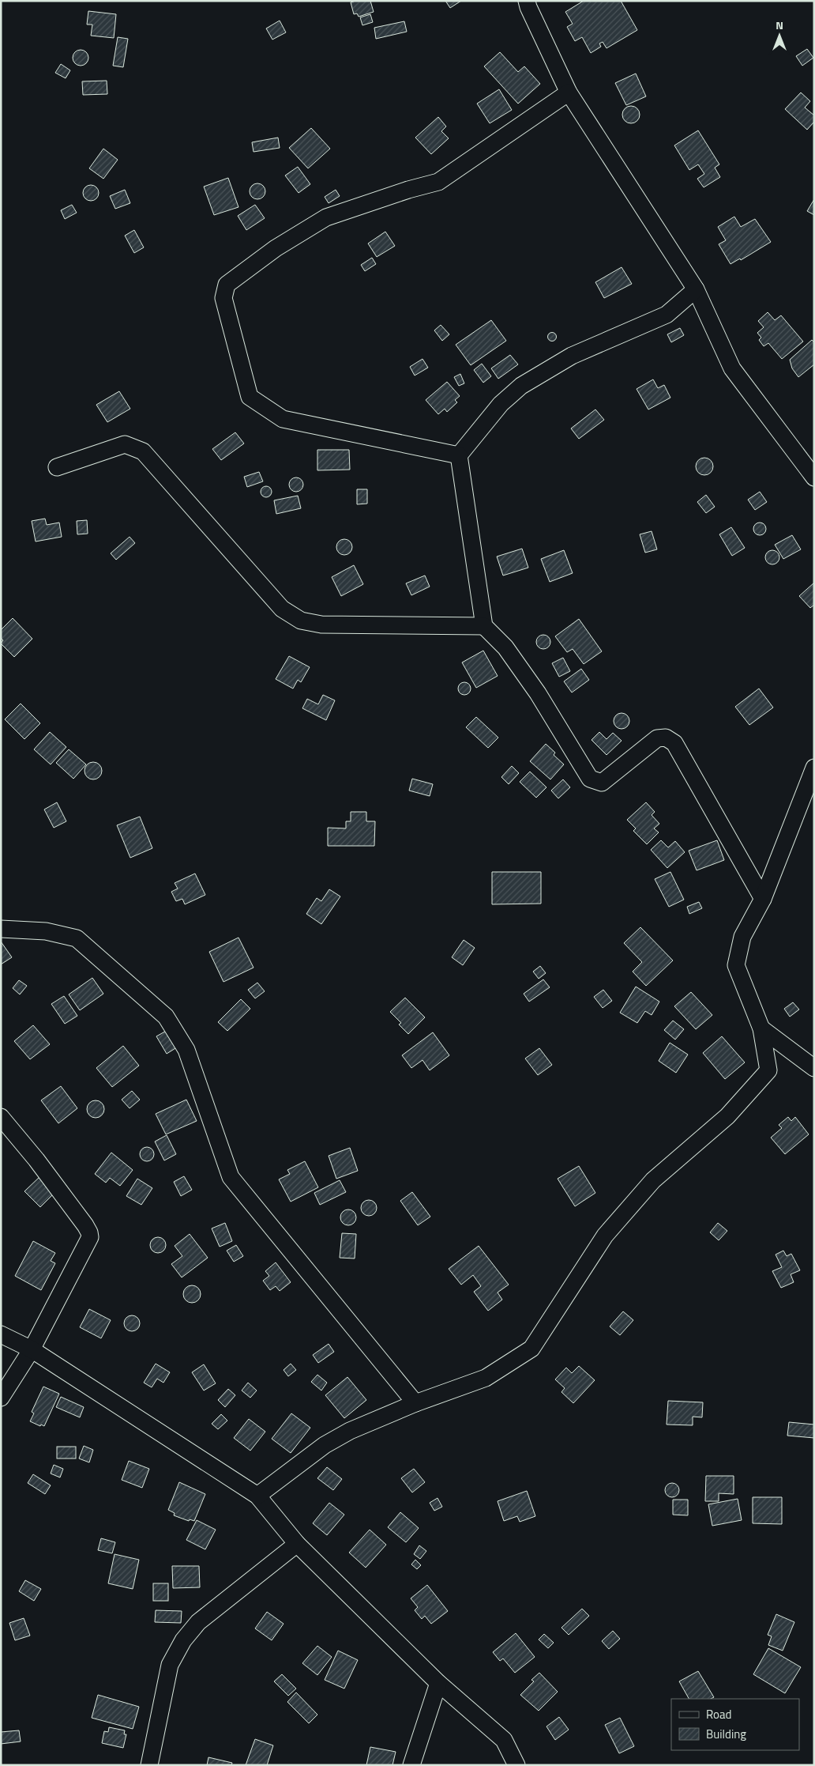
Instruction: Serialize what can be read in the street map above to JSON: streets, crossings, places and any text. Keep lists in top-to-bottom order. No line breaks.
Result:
{"legend":["Road","Building"],"north":"top"}
